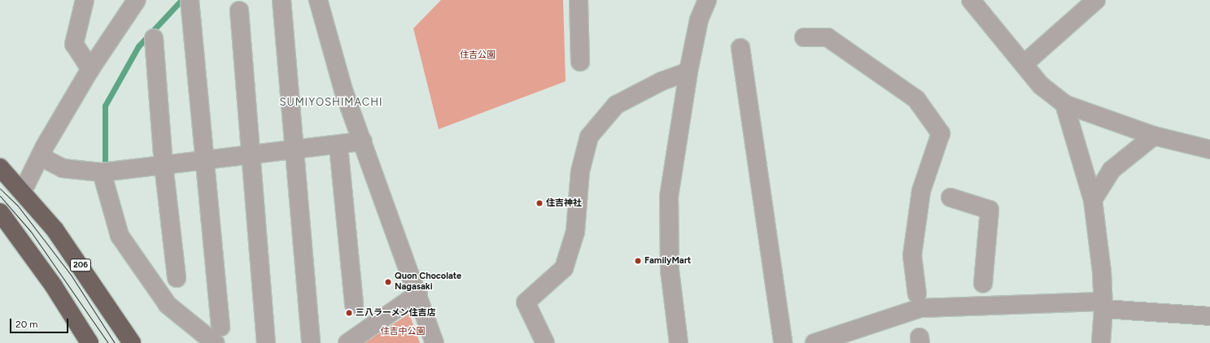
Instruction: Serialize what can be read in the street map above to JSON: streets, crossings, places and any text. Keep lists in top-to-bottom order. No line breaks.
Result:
{"streets":{"highway":["206"]},"districts":["SUMIYOSHIMACHI"],"parks":["住吉公園","住吉中公園"],"places":["住吉神社","FamilyMart","Quon Chocolate Nagasaki","三八ラーメン住吉店"],"scale_bar":"20 m"}
